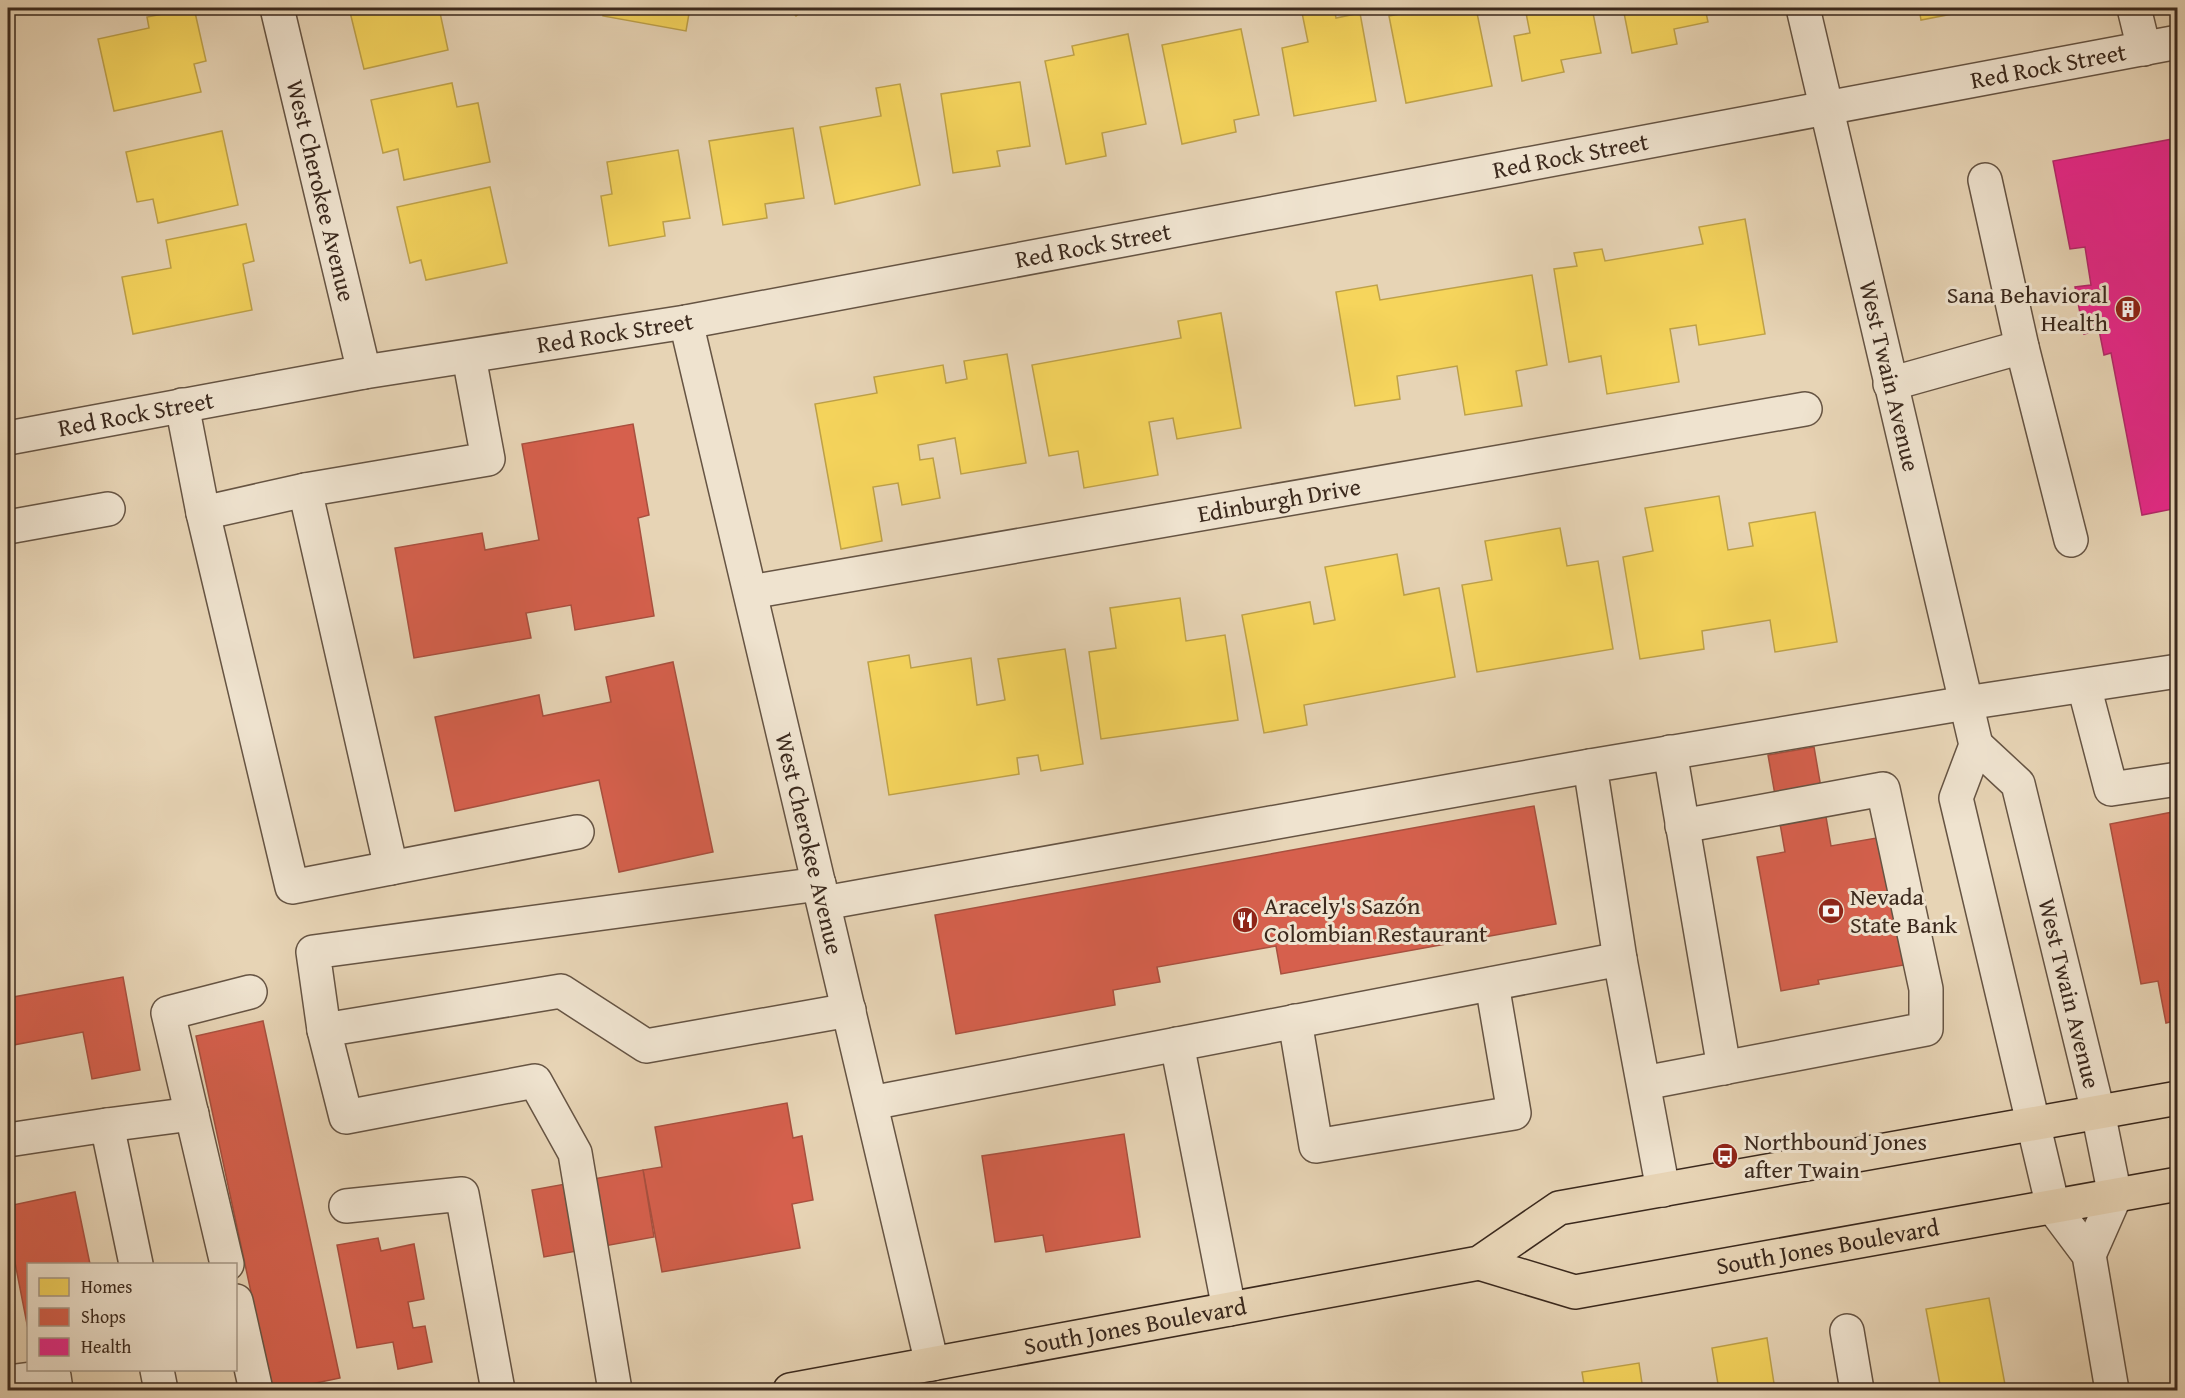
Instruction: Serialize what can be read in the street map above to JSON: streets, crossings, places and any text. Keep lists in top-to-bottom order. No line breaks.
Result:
{"streets":{"main road":["South Jones Boulevard"],"street":["Red Rock Street","West Cherokee Avenue","West Twain Avenue","Edinburgh Drive"]},"crossings":[["Red Rock Street","West Cherokee Avenue"],["Red Rock Street","West Twain Avenue"],["West Cherokee Avenue","Edinburgh Drive"],["West Cherokee Avenue","South Jones Boulevard"],["West Twain Avenue","South Jones Boulevard"]],"places":{"building":["Sana Behavioral Health"],"bank":["Nevada State Bank"],"restaurant":["Aracely's Sazón Colombian Restaurant"],"bus stop":["Northbound Jones after Twain"]},"legend":["Homes","Shops","Health"]}
